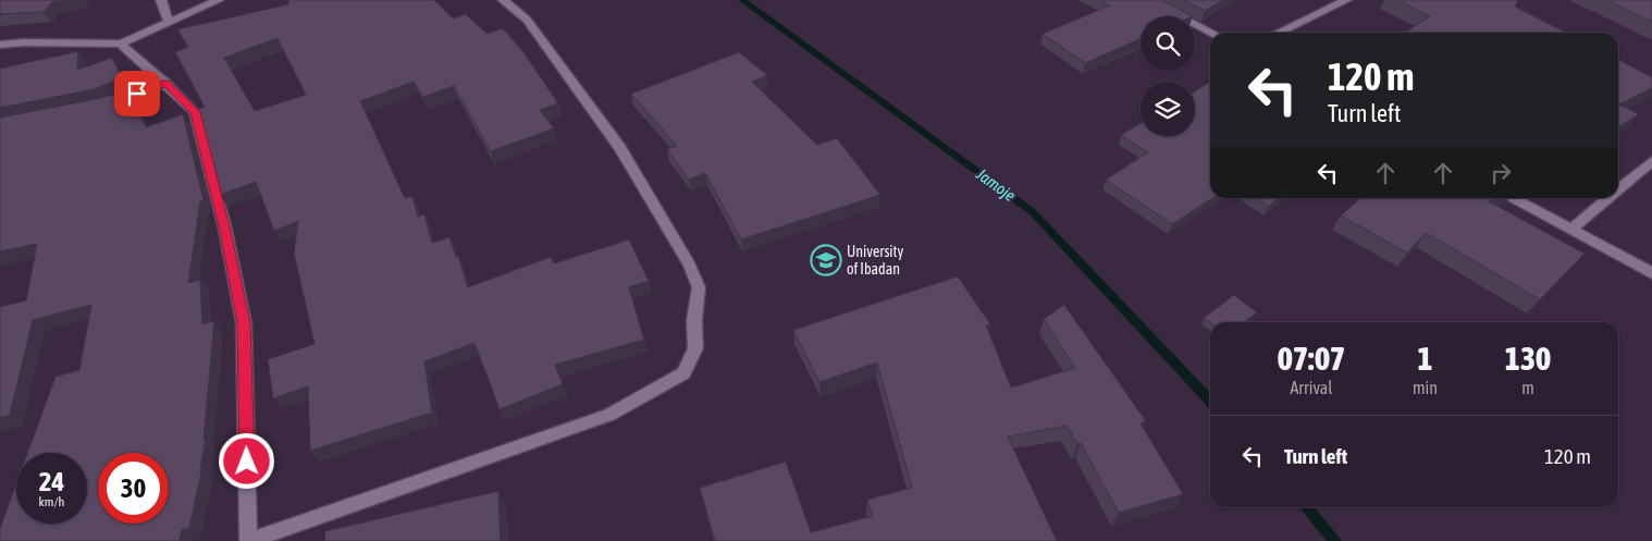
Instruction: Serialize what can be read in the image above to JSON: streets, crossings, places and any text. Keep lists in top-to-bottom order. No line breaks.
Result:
{"water":["Jamoje"],"places":{"school or university":["University of Ibadan"]},"page":{"turn":["120 m","Turn left"],"eta":["07:07","Arrival","1","min","130","m"],"list":[{"name":"Turn left","value":"120 m"}],"speed":"24 km/h","limit":"30"}}
